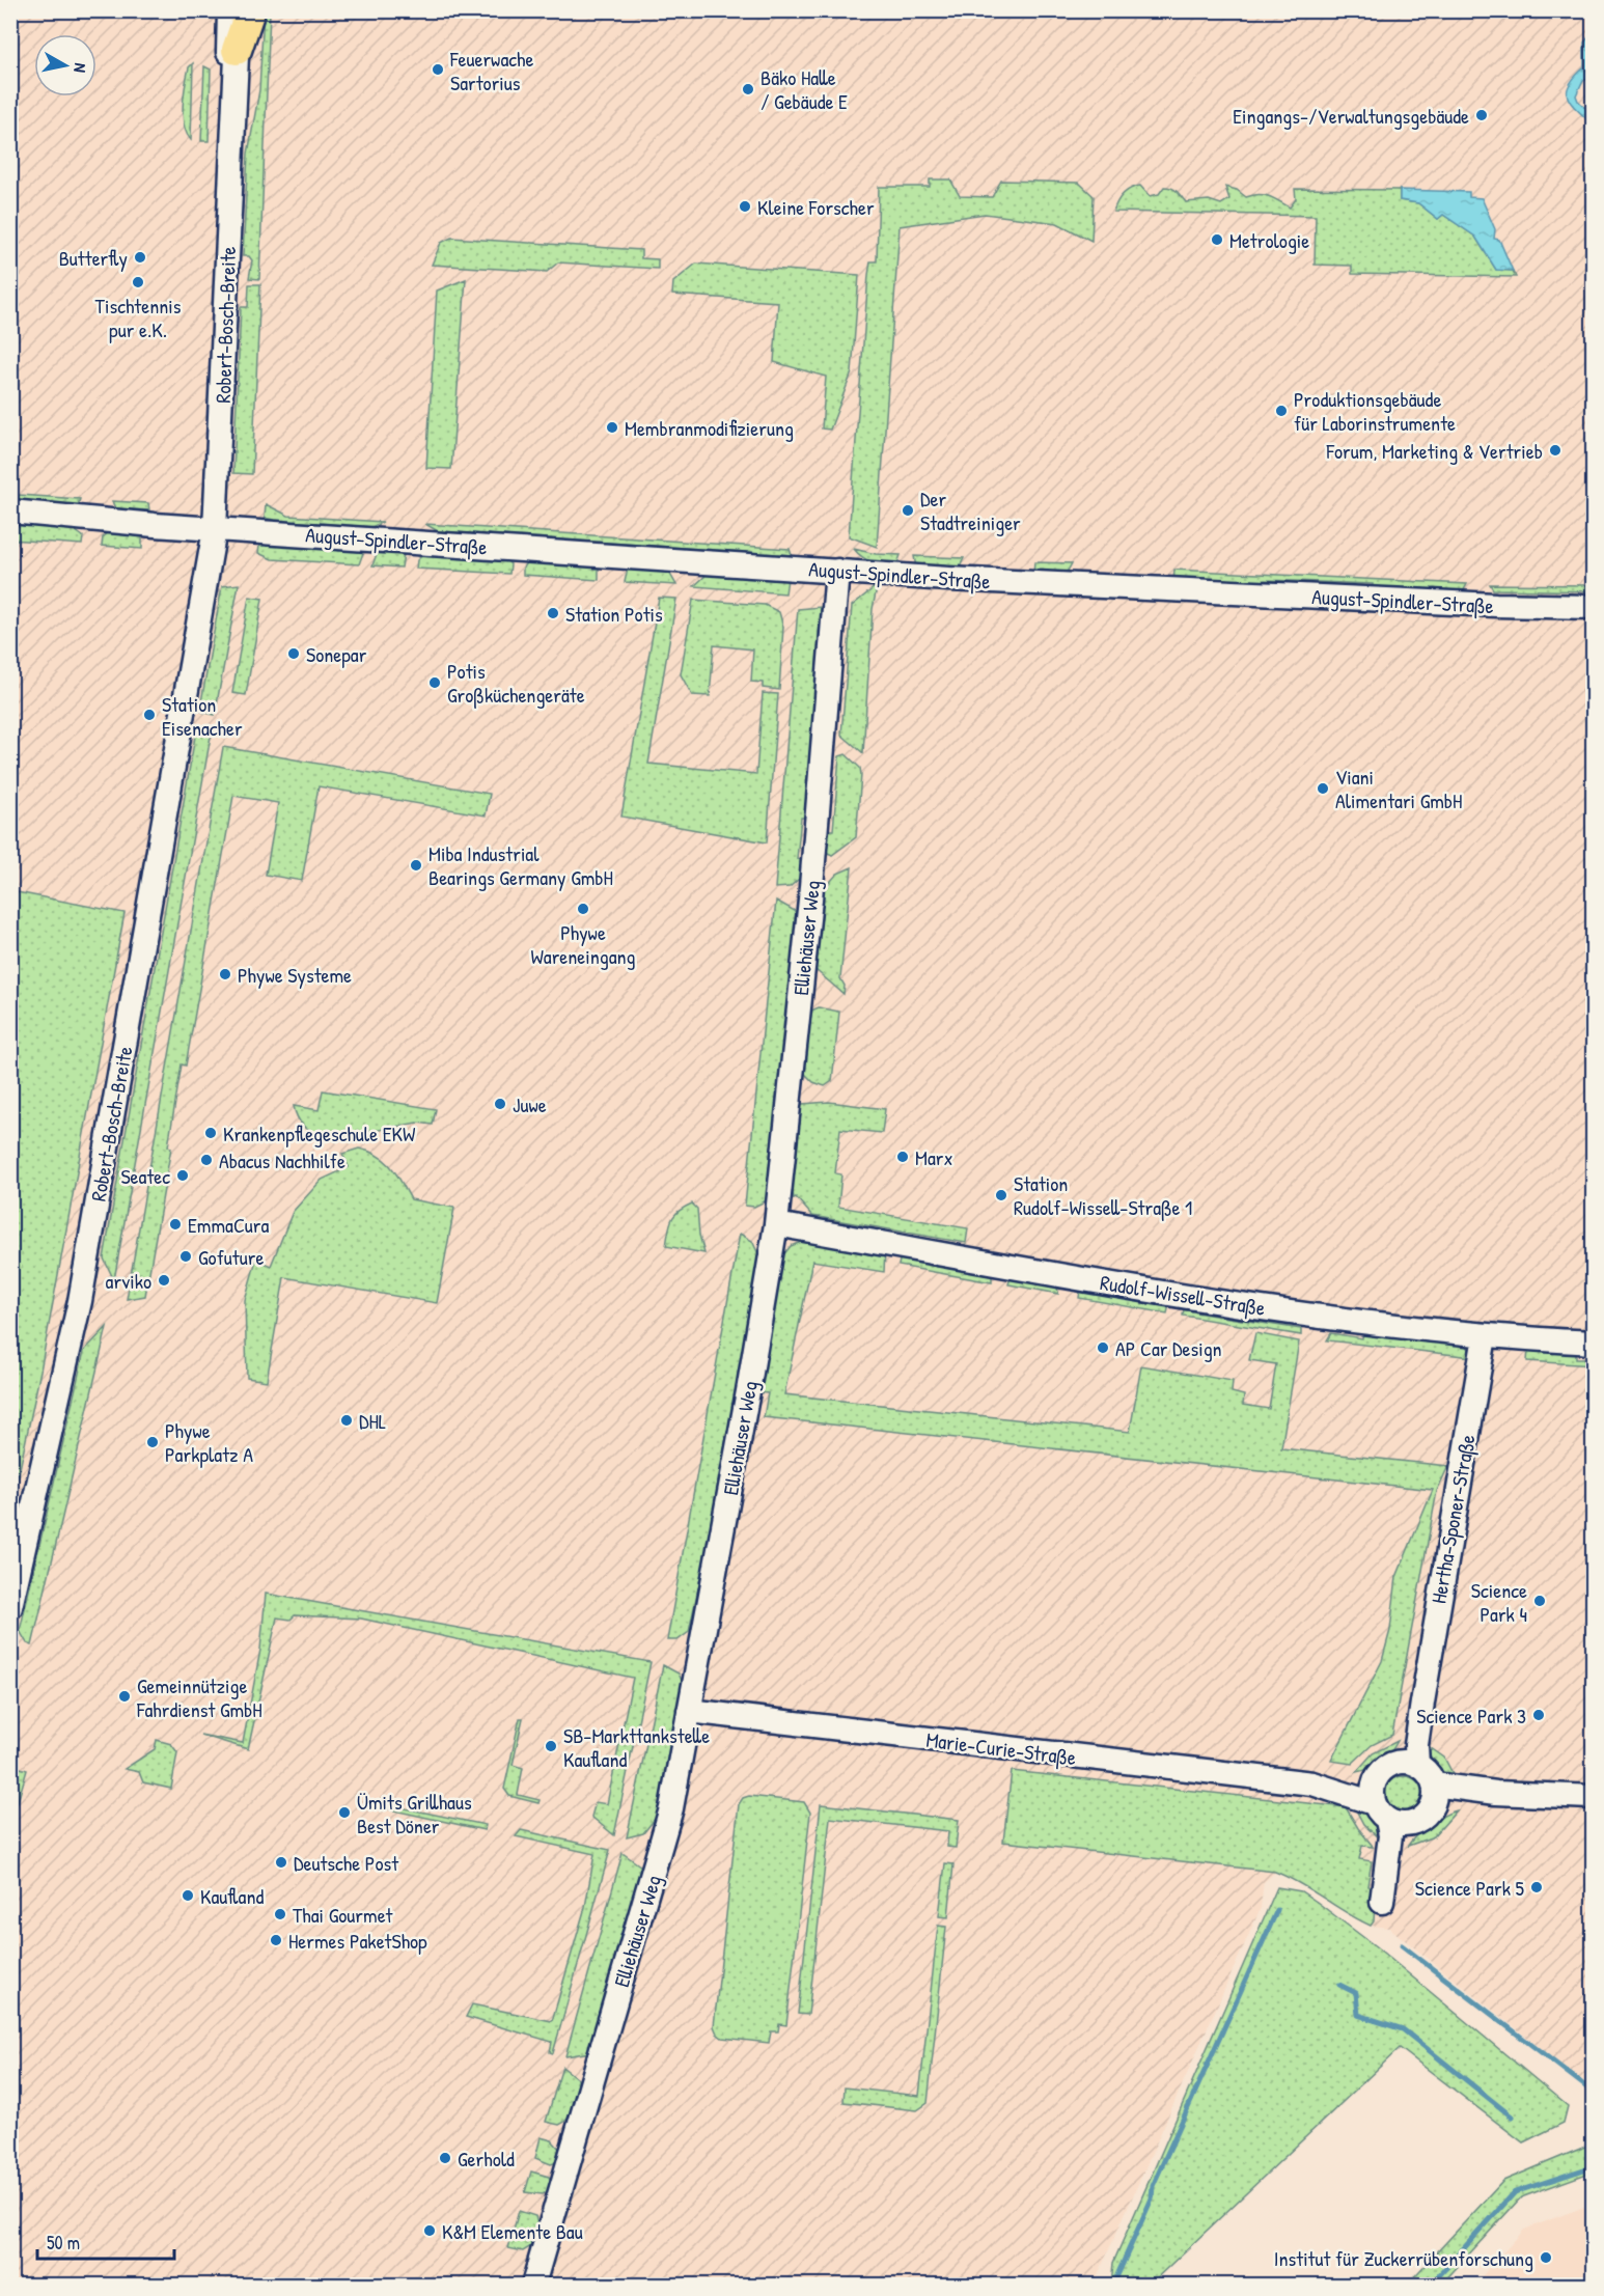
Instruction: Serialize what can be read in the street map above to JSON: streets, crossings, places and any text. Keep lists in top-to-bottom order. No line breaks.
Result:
{"streets":{"street":["Robert-Bosch-Breite","August-Spindler-Straße","Elliehäuser Weg","Rudolf-Wissell-Straße","Hertha-Sponer-Straße","Marie-Curie-Straße"]},"crossings":[["Robert-Bosch-Breite","August-Spindler-Straße"],["August-Spindler-Straße","Elliehäuser Weg"],["Elliehäuser Weg","Rudolf-Wissell-Straße"],["Elliehäuser Weg","Marie-Curie-Straße"],["Rudolf-Wissell-Straße","Hertha-Sponer-Straße"],["Hertha-Sponer-Straße","Marie-Curie-Straße"]],"places":["Feuerwache Sartorius","Bäko Halle / Gebäude E","Eingangs-/Verwaltungsgebäude","Kleine Forscher","Metrologie","Butterfly","Tischtennis pur e.K.","Produktionsgebäude für Laborinstrumente","Membranmodifizierung","Forum, Marketing & Vertrieb","Der Stadtreiniger","Station Potis","Sonepar","Potis Großküchengeräte","Station Eisenacher","Viani Alimentari GmbH","Miba Industrial Bearings Germany GmbH","Phywe Wareneingang","Phywe Systeme","Juwe","Krankenpflegeschule EKW","Marx","Abacus Nachhilfe","Seatec","Station Rudolf-Wissell-Straße 1","EmmaCura","Gofuture","arviko","AP Car Design","DHL","Phywe Parkplatz A","Science Park 4","Gemeinnützige Fahrdienst GmbH","Science Park 3","SB-Markttankstelle Kaufland","Ümits Grillhaus Best Döner","Deutsche Post","Science Park 5","Kaufland","Thai Gourmet","Hermes PaketShop","Gerhold","K&M Elemente Bau","Institut für Zuckerrübenforschung"],"scale_bar":"50 m","north":"right"}
